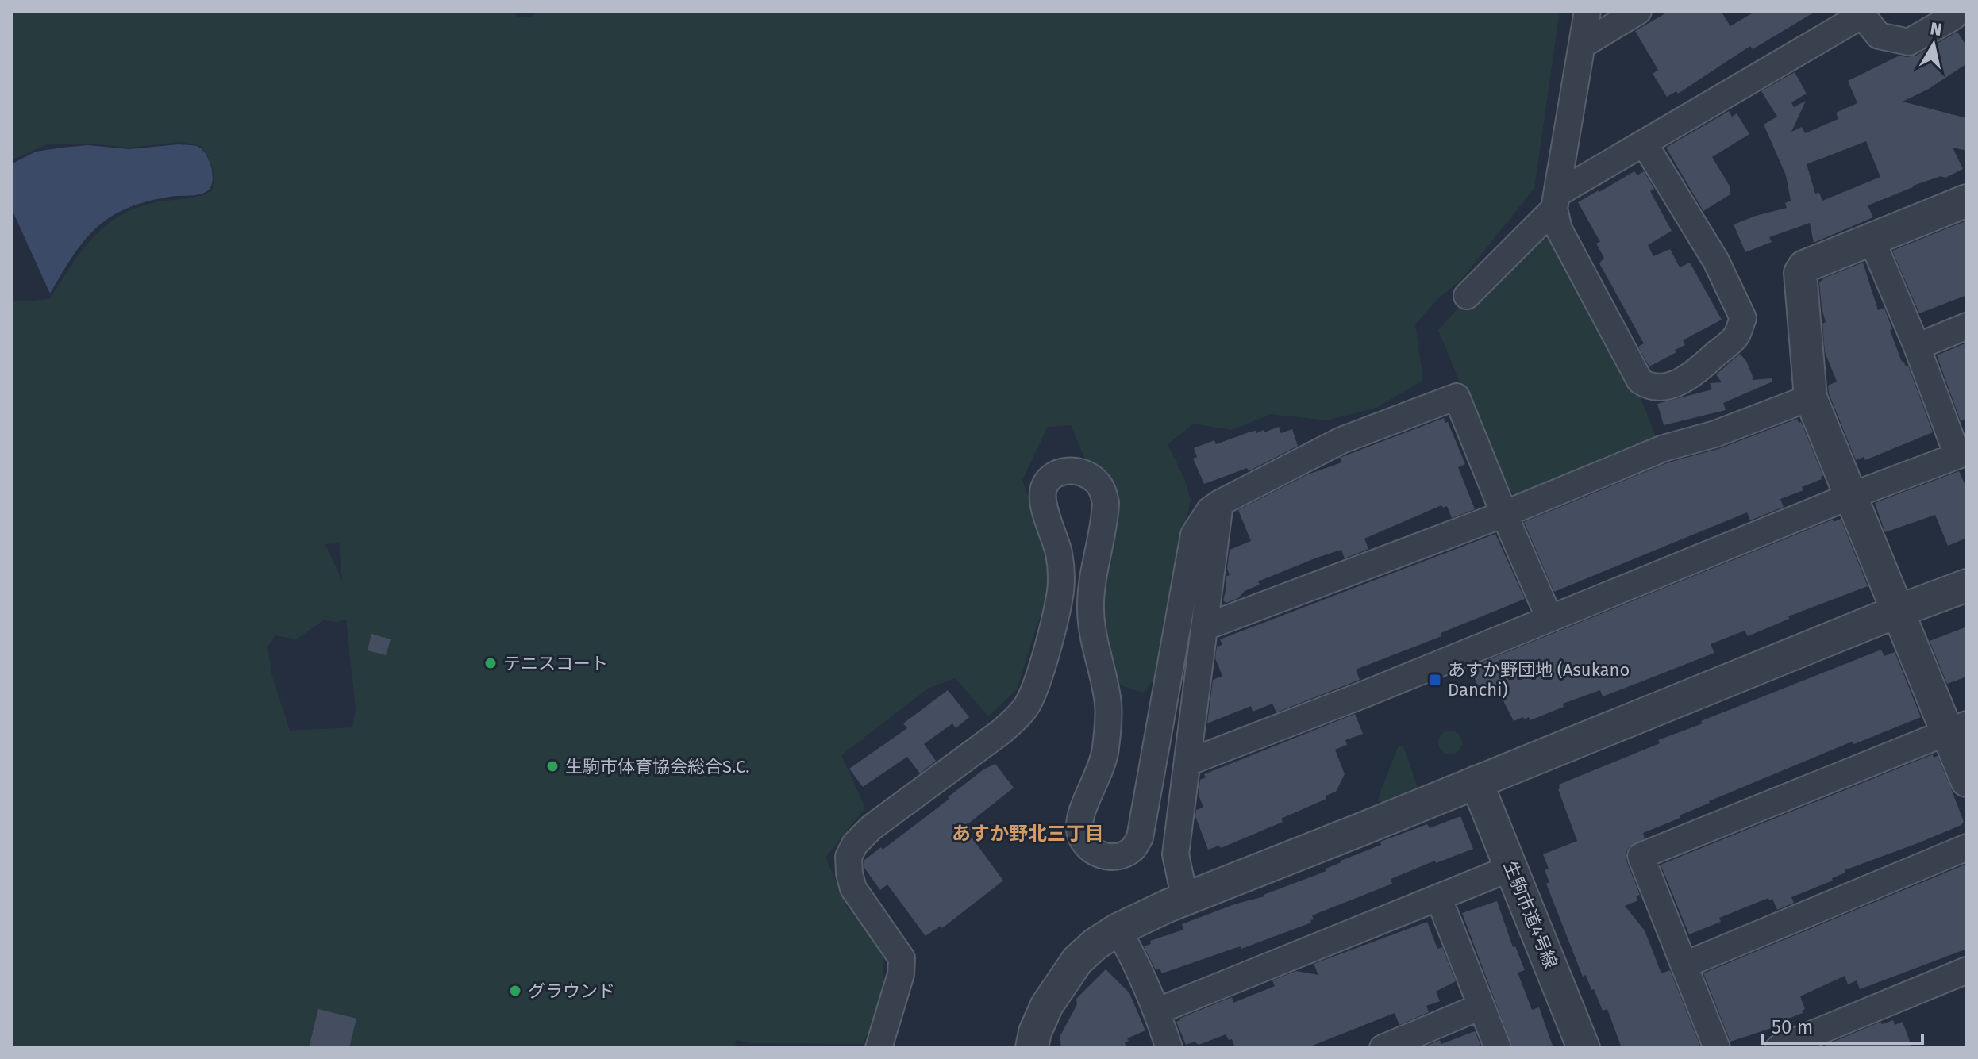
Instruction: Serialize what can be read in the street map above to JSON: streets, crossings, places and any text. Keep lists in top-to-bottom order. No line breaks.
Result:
{"streets":{"street":["生駒市道4号線"]},"districts":["あすか野北三丁目"],"places":{"other":["テニスコート","生駒市体育協会総合S.C.","グラウンド"],"transit":["あすか野団地 (Asukano Danchi)"]},"scale_bar":"50 m","north":"top"}
